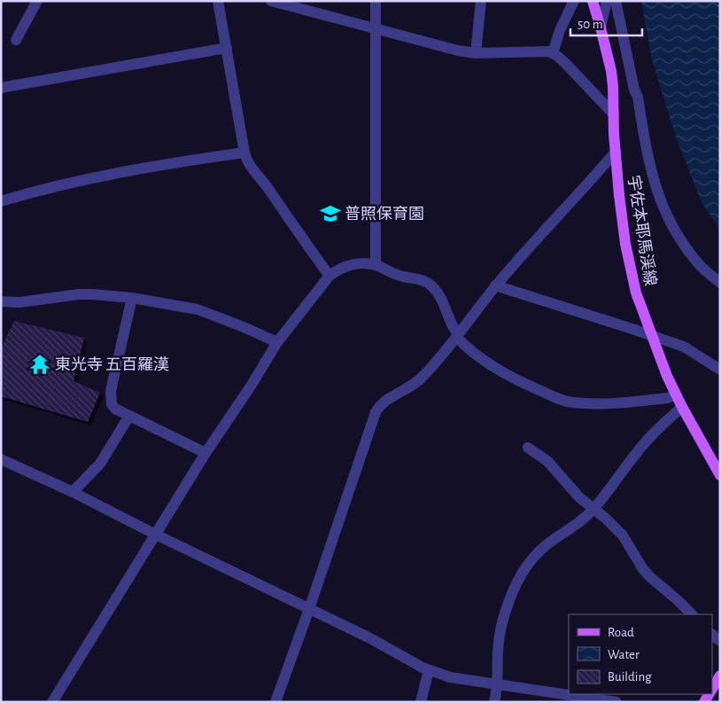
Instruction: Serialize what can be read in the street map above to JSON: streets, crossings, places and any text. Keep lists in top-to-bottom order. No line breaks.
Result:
{"streets":{"main road":["宇佐本耶馬渓線"]},"places":{"school or university":["普照保育園"],"temple":["東光寺 五百羅漢"]},"legend":["Road","Water","Building"],"scale_bar":"50 m"}
